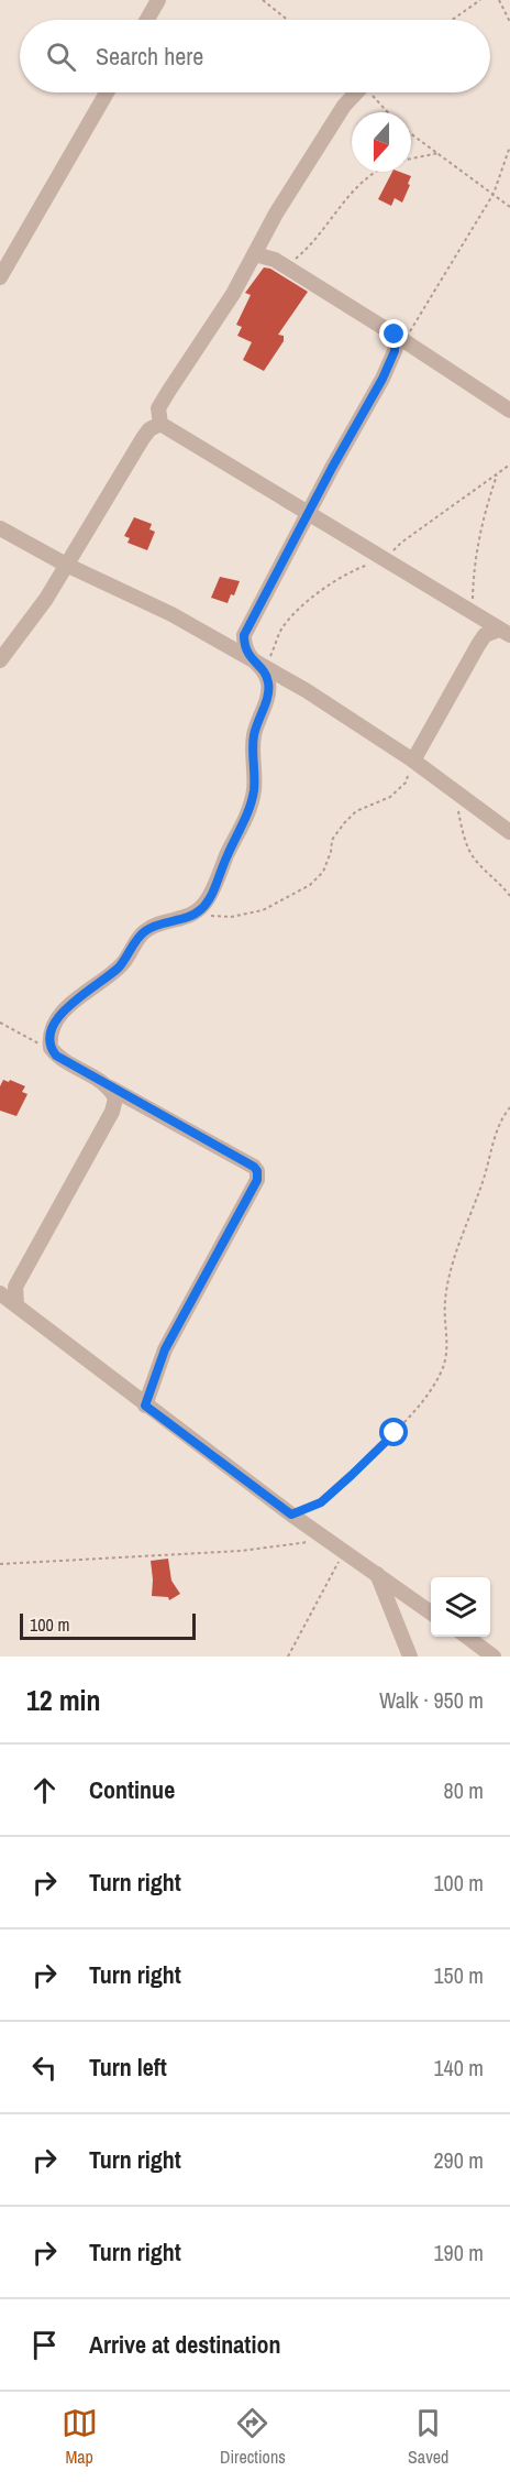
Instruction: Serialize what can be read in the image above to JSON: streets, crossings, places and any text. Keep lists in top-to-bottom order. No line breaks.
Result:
{"scale_bar":"100 m","north":"bottom","page":{"search":"Search here","scale":"100 m","heading":["12 min","Walk · 950 m"],"list":[["Continue","80 m"],["Turn right","100 m"],["Turn right","150 m"],["Turn left","140 m"],["Turn right","290 m"],["Turn right","190 m"],"Arrive at destination"],"nav":["Map","Directions","Saved"]}}
